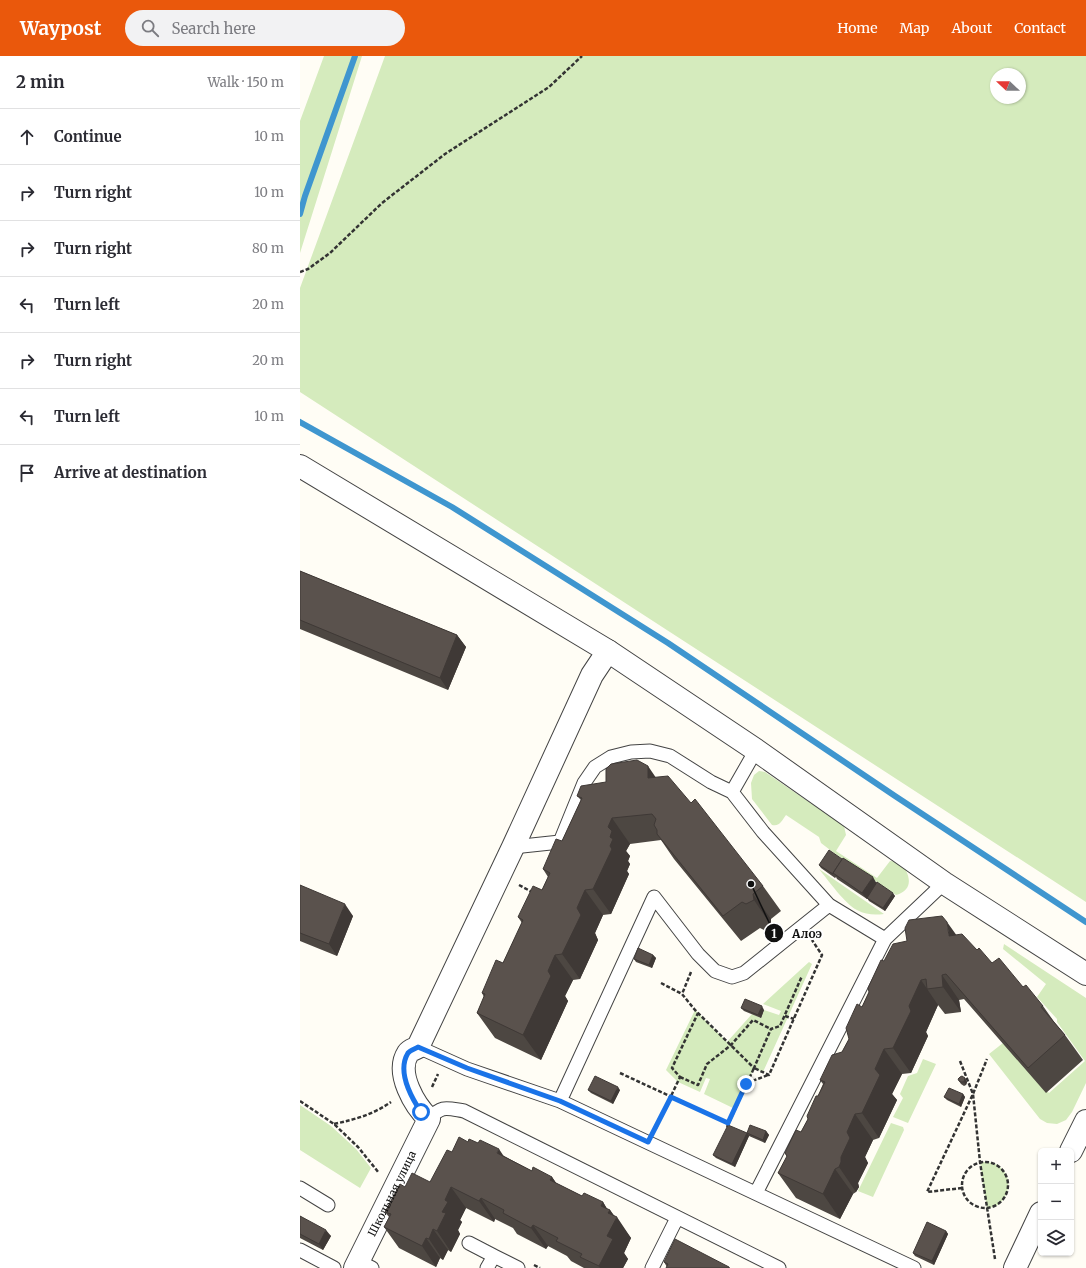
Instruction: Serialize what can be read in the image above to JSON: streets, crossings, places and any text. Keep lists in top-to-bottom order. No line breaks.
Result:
{"streets":{"street":["Школьная улица"]},"places":["Алоэ"],"north":"left","page":{"header":"Waypost","search":"Search here","nav":["Home","Map","About","Contact"],"heading":["2 min","Walk · 150 m"],"list":[["Continue","10 m"],["Turn right","10 m"],["Turn right","80 m"],["Turn left","20 m"],["Turn right","20 m"],["Turn left","10 m"],"Arrive at destination"],"map_buttons":["+","−"]}}
